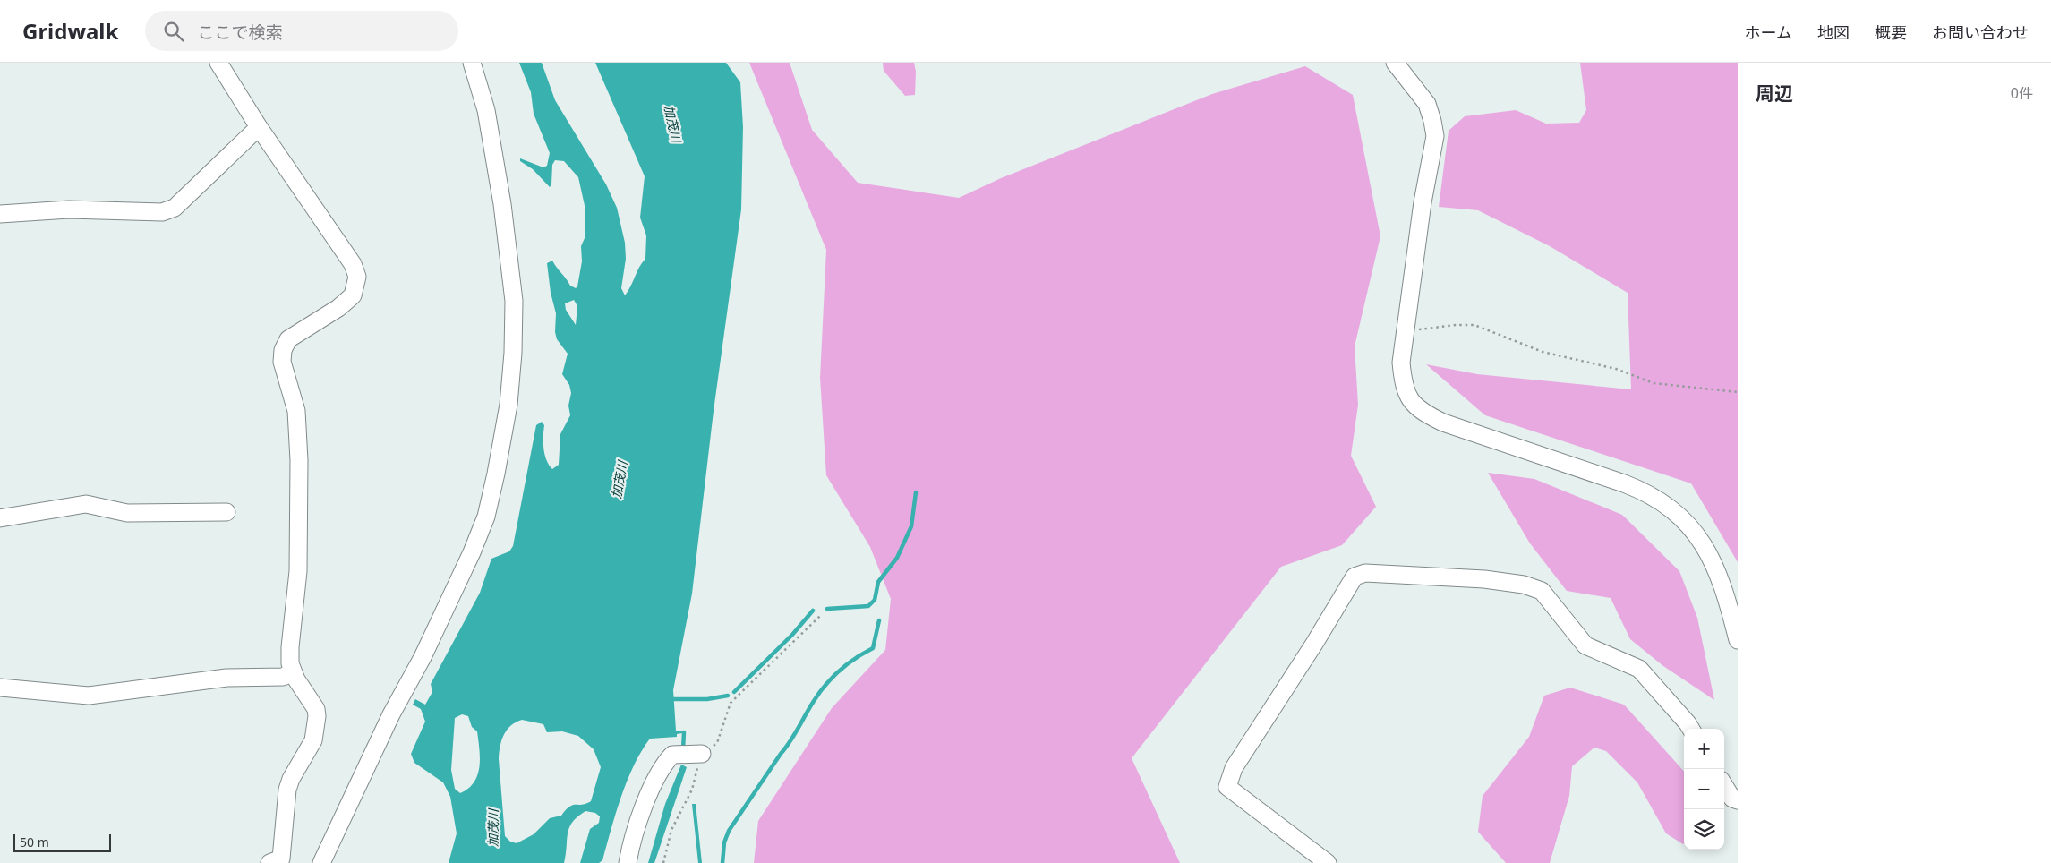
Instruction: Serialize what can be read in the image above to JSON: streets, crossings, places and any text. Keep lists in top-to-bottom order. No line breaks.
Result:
{"water":["加茂川"],"scale_bar":"50 m","page":{"header":"Gridwalk","search":"ここで検索","nav":["ホーム","地図","概要","お問い合わせ"],"heading":["周辺","0件"],"map_buttons":["+","−"],"scale":"50 m"}}
